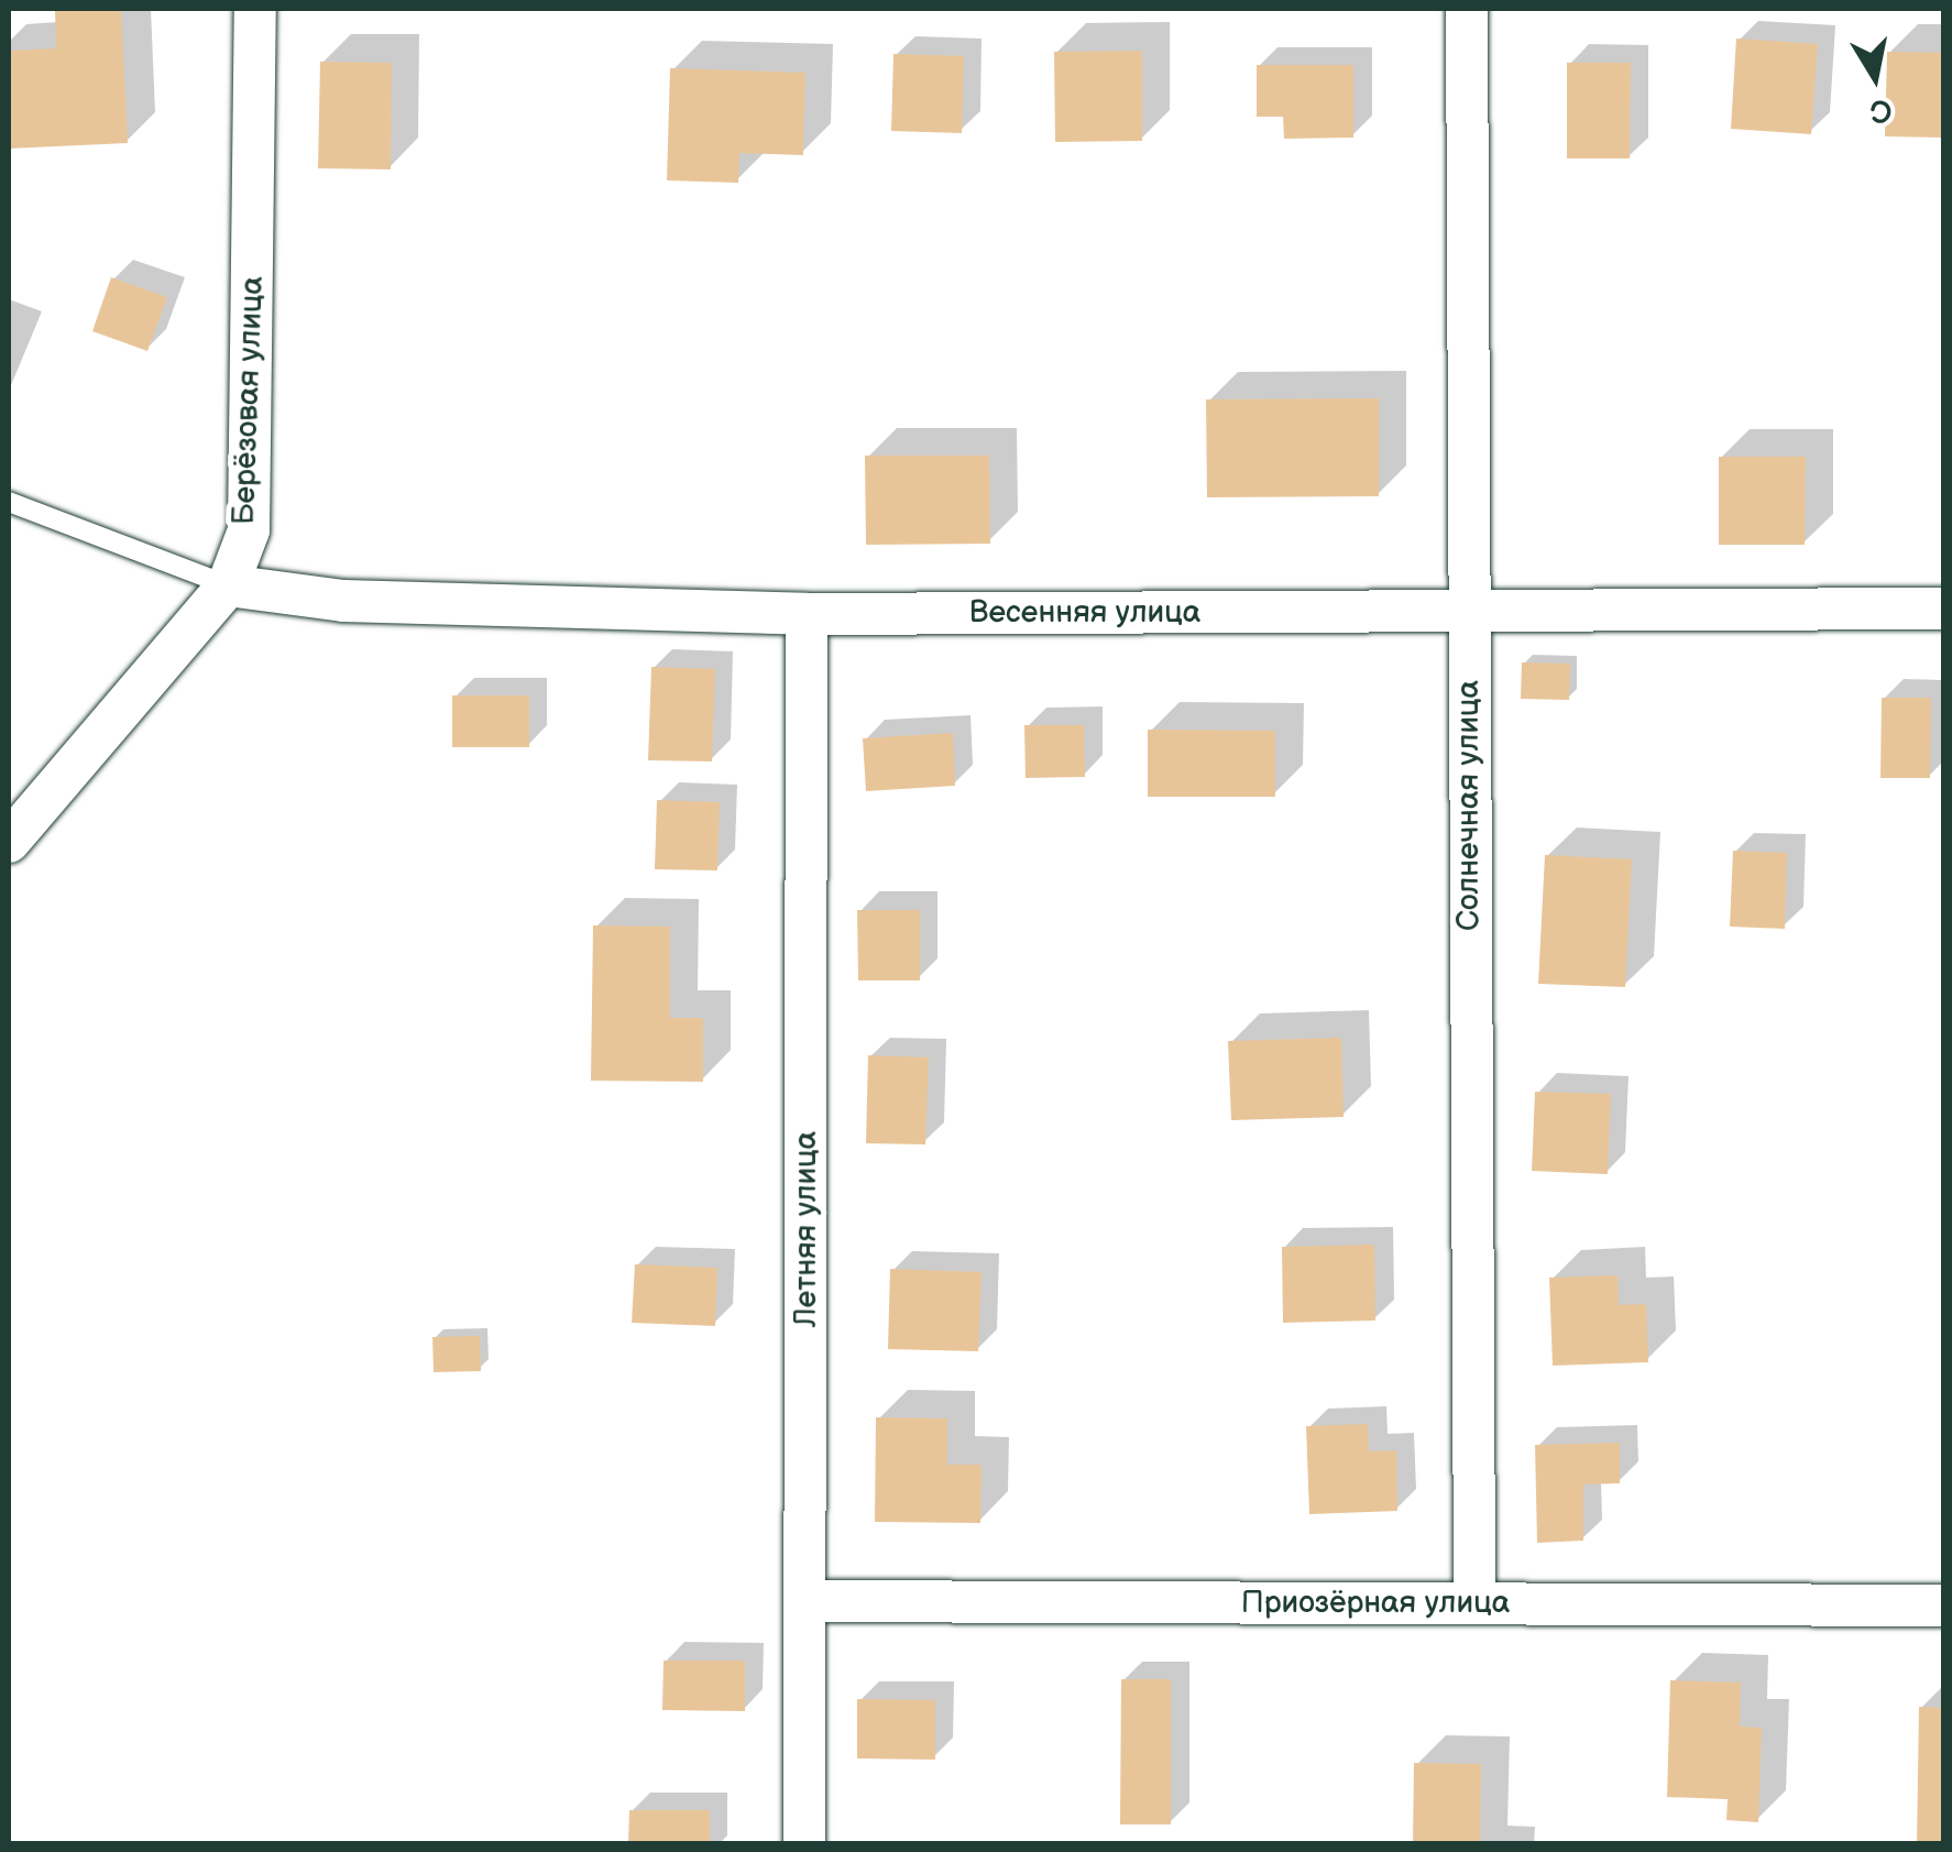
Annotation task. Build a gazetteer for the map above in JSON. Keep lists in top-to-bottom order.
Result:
{
  "streets": {
    "street": [
      "Берёзовая улица",
      "Весенняя улица",
      "Солнечная улица",
      "Летняя улица",
      "Приозёрная улица"
    ]
  },
  "crossings": [
    ["Берёзовая улица", "Весенняя улица"],
    ["Весенняя улица", "Солнечная улица"],
    ["Весенняя улица", "Летняя улица"],
    ["Солнечная улица", "Приозёрная улица"],
    ["Летняя улица", "Приозёрная улица"]
  ],
  "north": "bottom"
}
